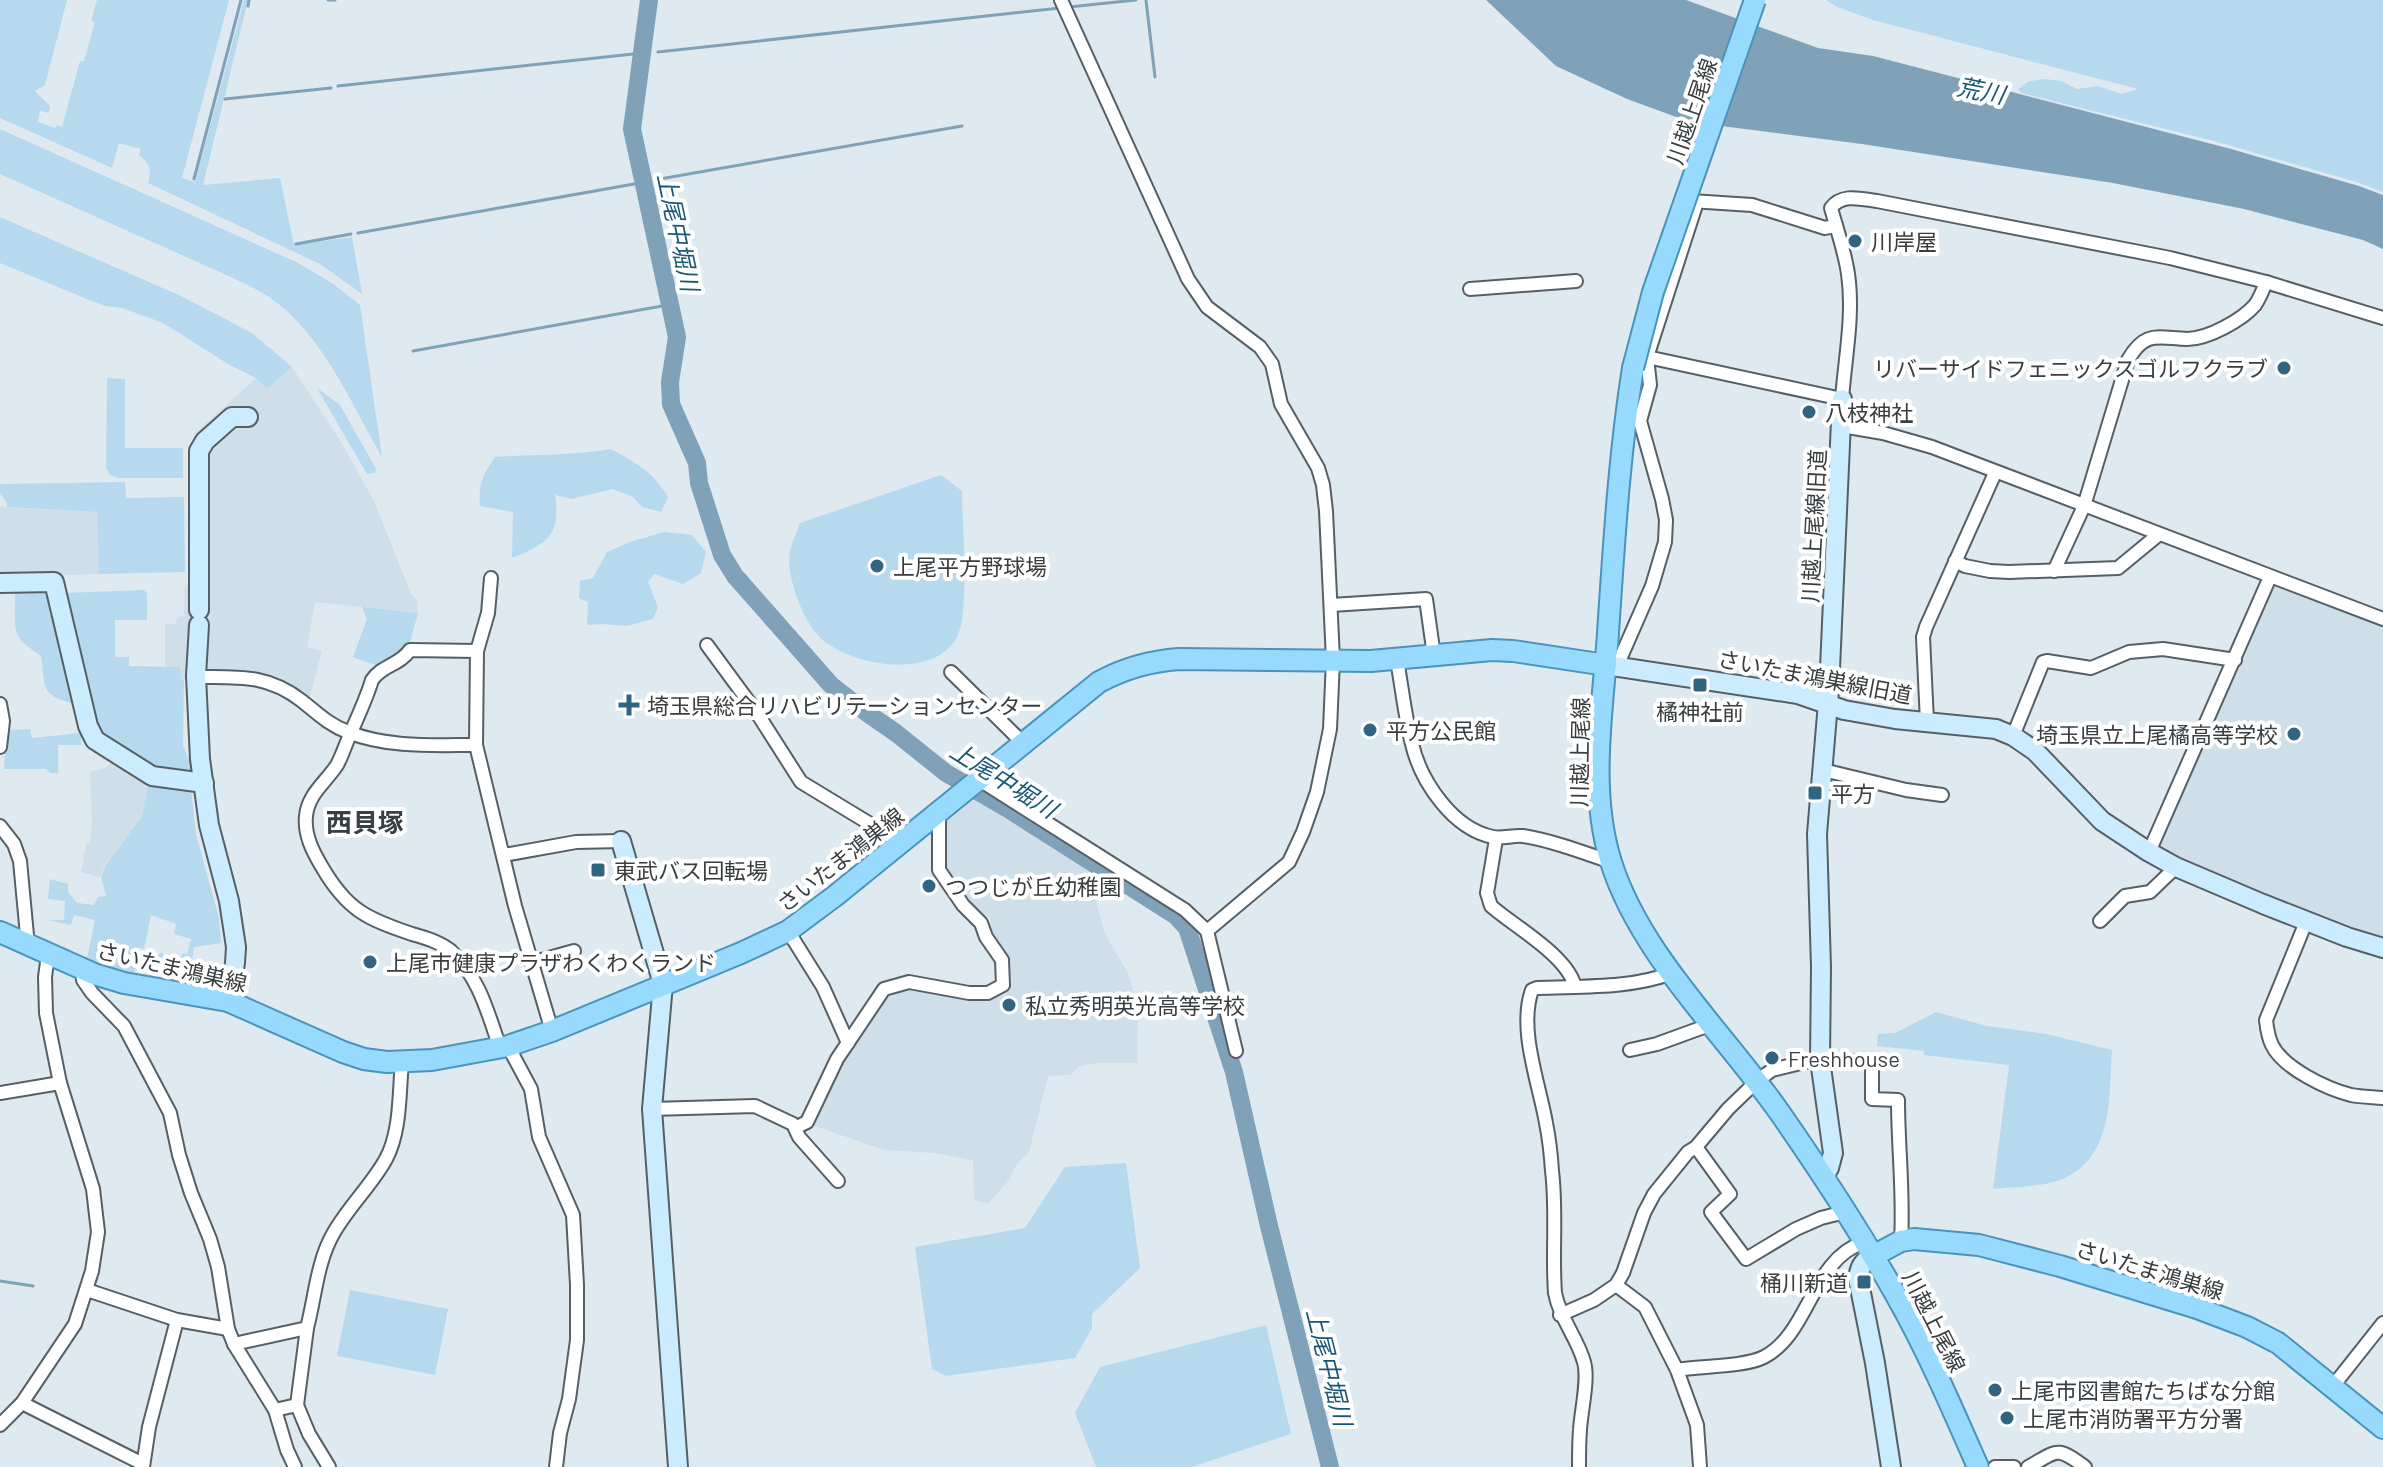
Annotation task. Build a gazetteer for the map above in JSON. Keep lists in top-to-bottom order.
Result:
{
  "streets": {
    "main road": ["川越上尾線", "さいたま鴻巣線"],
    "street": ["川越上尾線旧道", "さいたま鴻巣線旧道"]
  },
  "crossings": [
    ["川越上尾線", "さいたま鴻巣線旧道"],
    ["川越上尾線", "さいたま鴻巣線"],
    ["川越上尾線旧道", "さいたま鴻巣線旧道"],
    ["さいたま鴻巣線旧道", "さいたま鴻巣線"]
  ],
  "districts": ["西貝塚"],
  "water": ["荒川", "上尾中堀川"],
  "places": {
    "other": [
      "川岸屋",
      "リバーサイドフェニックスゴルフクラブ",
      "八枝神社",
      "上尾平方野球場",
      "平方公民館",
      "埼玉県立上尾橘高等学校",
      "つつじが丘幼稚園",
      "上尾市健康プラザわくわくランド",
      "私立秀明英光高等学校",
      "Freshhouse",
      "上尾市図書館たちばな分館",
      "上尾市消防署平方分署"
    ],
    "transit": [
      "橘神社前",
      "平方",
      "東武バス回転場",
      "桶川新道"
    ],
    "health": ["埼玉県総合リハビリテーションセンター"]
  }
}
